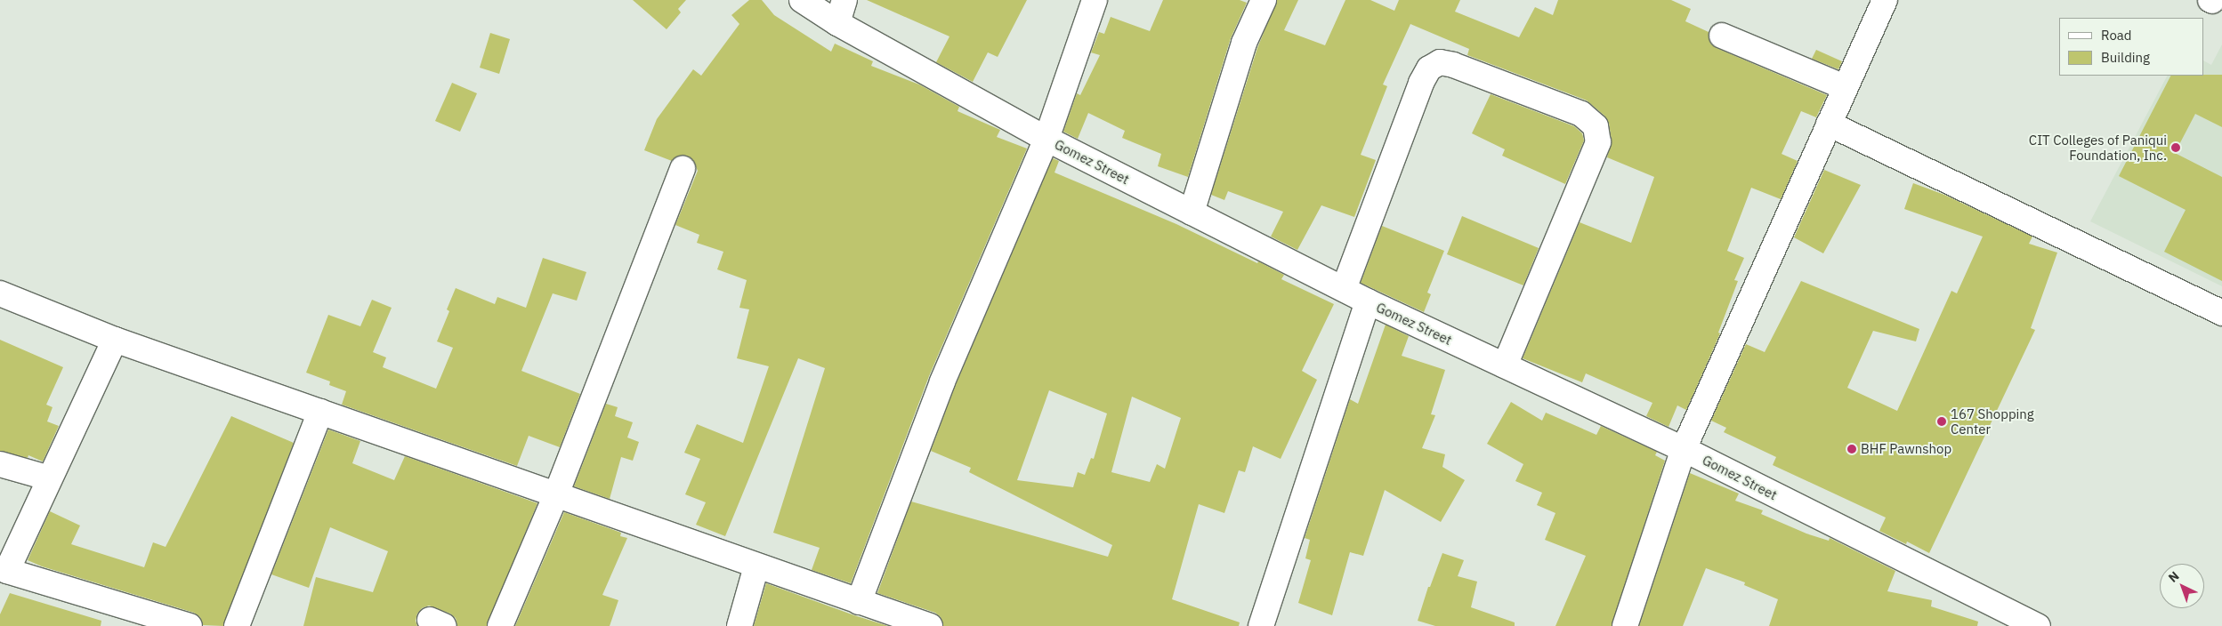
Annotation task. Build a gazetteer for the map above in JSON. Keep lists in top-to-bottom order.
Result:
{
  "streets": {
    "street": ["Gomez Street"]
  },
  "places": ["CIT Colleges of Paniqui Foundation, Inc.", "167 Shopping Center", "BHF Pawnshop"],
  "legend": ["Road", "Building"],
  "north": "top left"
}
